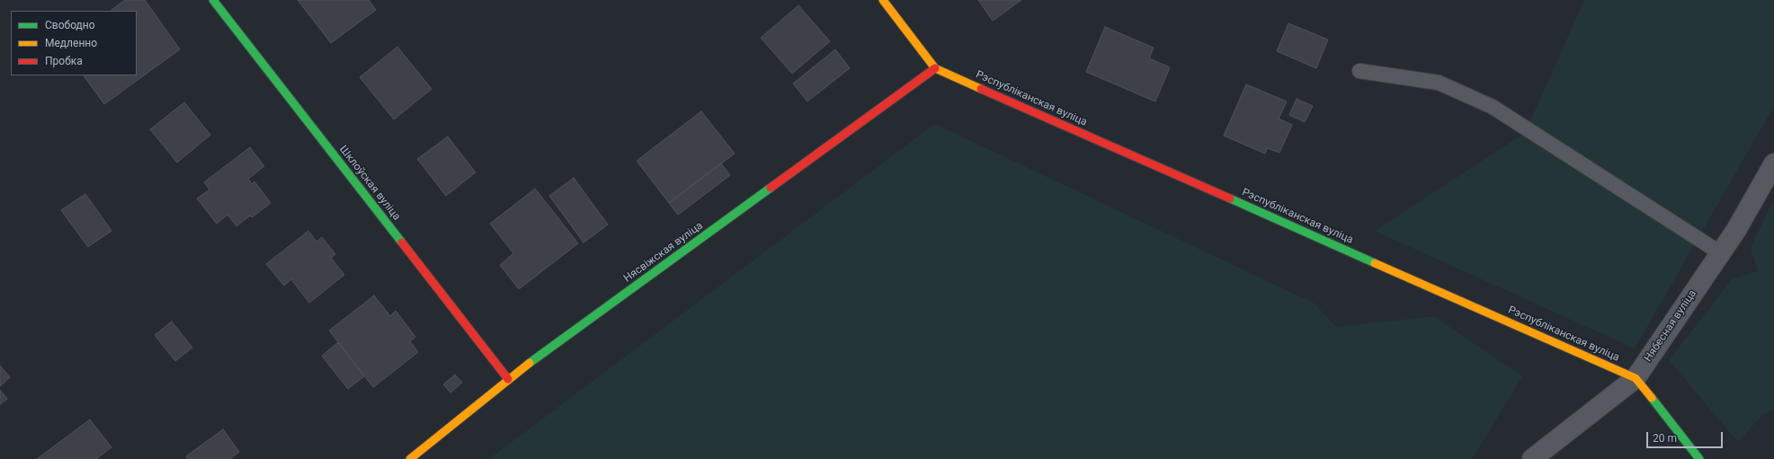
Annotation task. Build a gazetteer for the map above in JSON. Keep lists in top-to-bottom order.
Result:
{
  "streets": {
    "street": [
      "Рэспубліканская вуліца",
      "Шклоўская вуліца",
      "Нясвіжская вуліца",
      "Нябесная вуліца"
    ]
  },
  "crossings": [
    ["Рэспубліканская вуліца", "Нясвіжская вуліца"],
    ["Рэспубліканская вуліца", "Нябесная вуліца"],
    ["Шклоўская вуліца", "Нясвіжская вуліца"]
  ],
  "legend": ["Свободно", "Медленно", "Пробка"],
  "scale_bar": "20 m"
}
